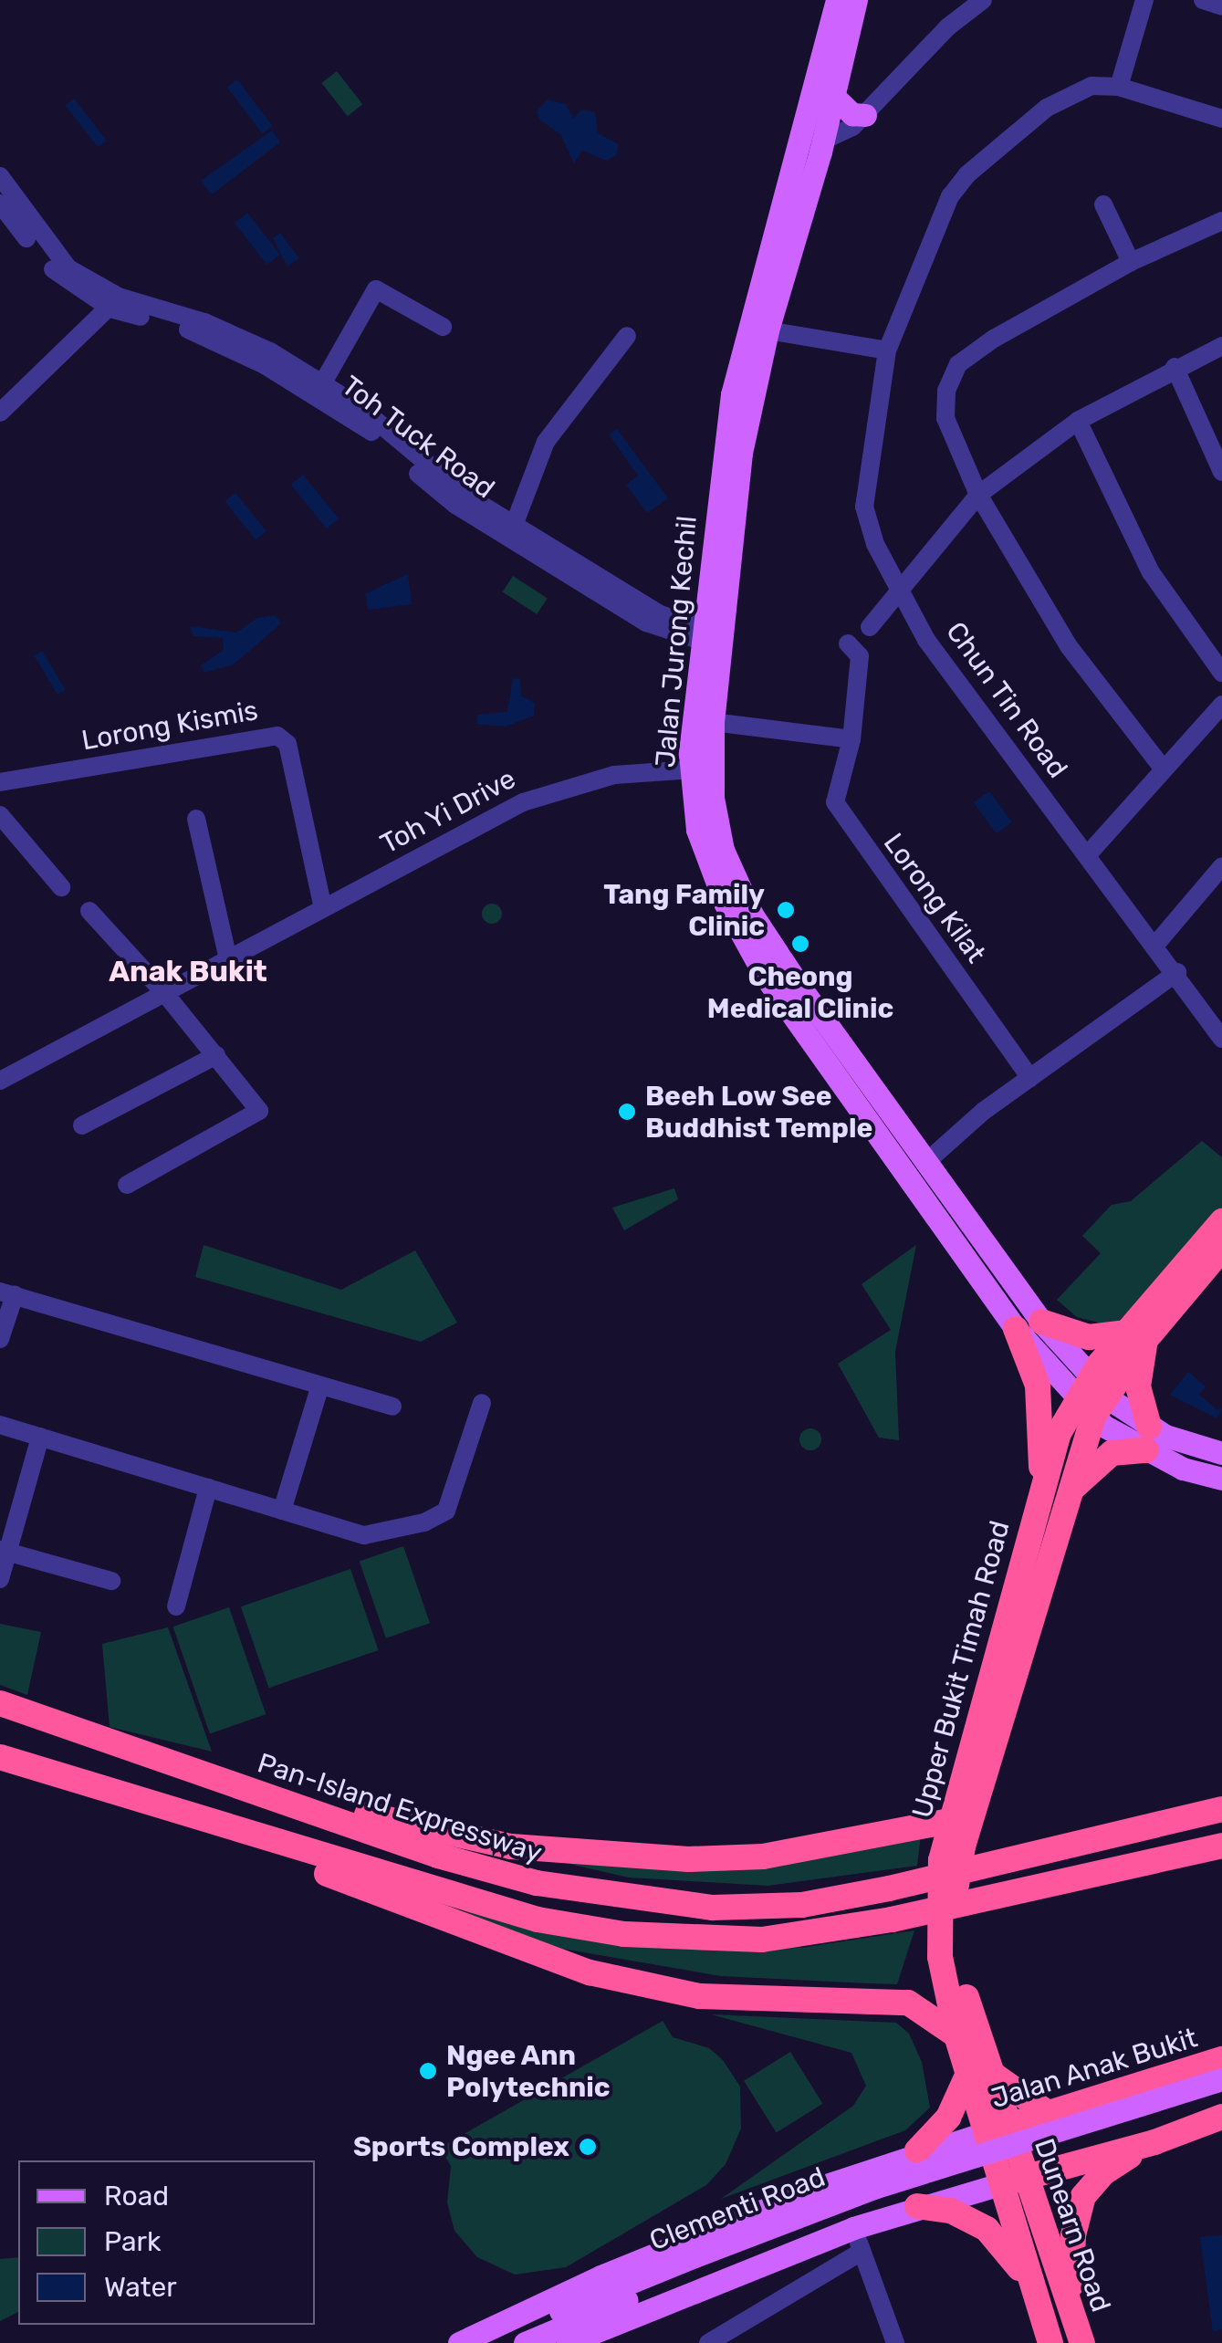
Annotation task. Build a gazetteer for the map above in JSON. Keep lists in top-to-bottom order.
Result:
{
  "streets": {
    "highway": [
      "Upper Bukit Timah Road",
      "Pan-Island Expressway",
      "Jalan Anak Bukit",
      "Dunearn Road"
    ],
    "main road": ["Jalan Jurong Kechil", "Clementi Road"],
    "street": [
      "Toh Tuck Road",
      "Chun Tin Road",
      "Lorong Kismis",
      "Toh Yi Drive",
      "Lorong Kilat"
    ]
  },
  "crossings": [
    ["Toh Tuck Road", "Jalan Jurong Kechil"],
    ["Jalan Jurong Kechil", "Toh Yi Drive"],
    ["Jalan Jurong Kechil", "Upper Bukit Timah Road"],
    ["Lorong Kismis", "Toh Yi Drive"],
    ["Upper Bukit Timah Road", "Jalan Anak Bukit"],
    ["Upper Bukit Timah Road", "Clementi Road"],
    ["Upper Bukit Timah Road", "Dunearn Road"],
    ["Jalan Anak Bukit", "Clementi Road"],
    ["Jalan Anak Bukit", "Dunearn Road"],
    ["Clementi Road", "Dunearn Road"]
  ],
  "districts": ["Anak Bukit"],
  "places": [
    "Tang Family Clinic",
    "Cheong Medical Clinic",
    "Beeh Low See Buddhist Temple",
    "Ngee Ann Polytechnic",
    "Sports Complex"
  ],
  "legend": ["Road", "Park", "Water"]
}
